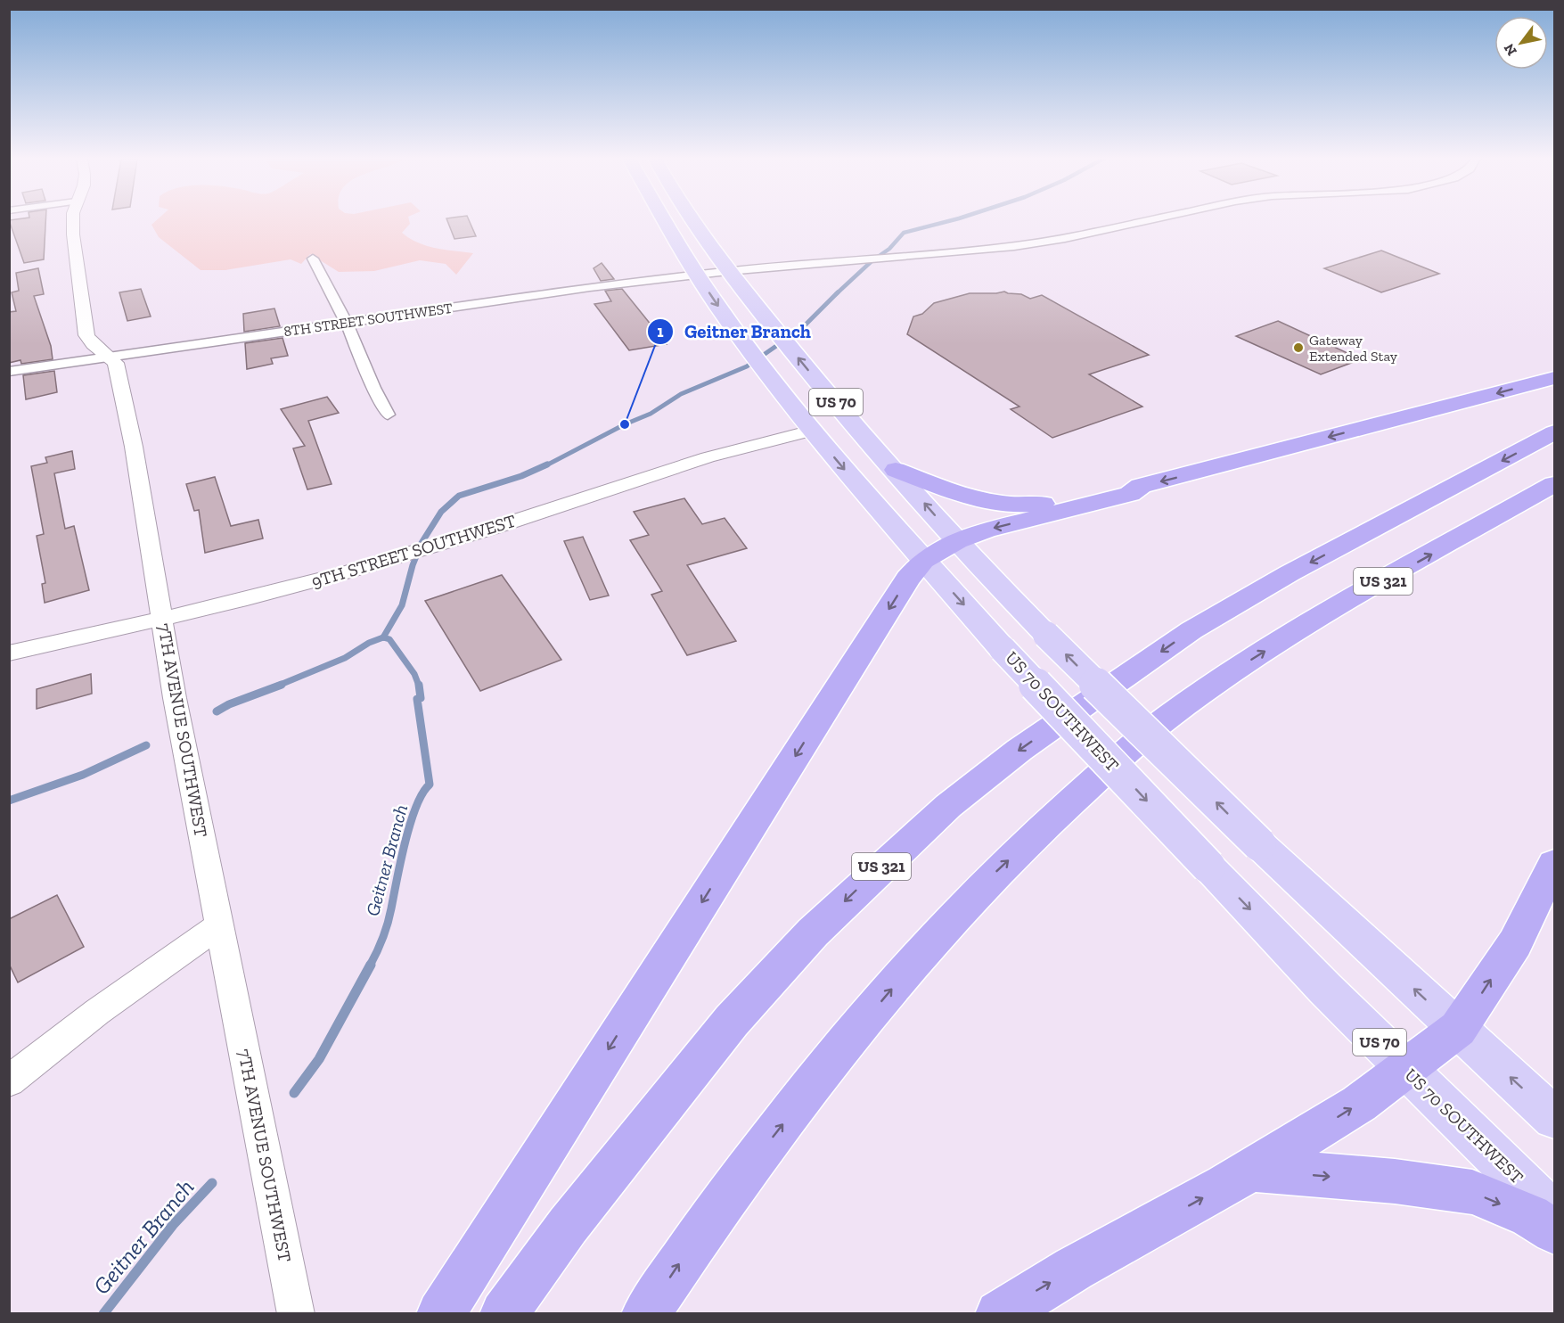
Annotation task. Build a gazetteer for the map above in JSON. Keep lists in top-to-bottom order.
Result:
{
  "streets": {
    "highway": ["US 321"],
    "main road": ["US 70", "US 70 SOUTHWEST"],
    "street": ["8TH STREET SOUTHWEST", "9TH STREET SOUTHWEST", "7TH AVENUE SOUTHWEST"]
  },
  "crossings": [
    ["8TH STREET SOUTHWEST", "US 70"],
    ["8TH STREET SOUTHWEST", "US 70 SOUTHWEST"],
    ["8TH STREET SOUTHWEST", "7TH AVENUE SOUTHWEST"],
    ["9TH STREET SOUTHWEST", "US 70 SOUTHWEST"],
    ["9TH STREET SOUTHWEST", "7TH AVENUE SOUTHWEST"]
  ],
  "water": ["Geitner Branch"],
  "places": ["Gateway Extended Stay", "Geitner Branch"],
  "north": "bottom left"
}
